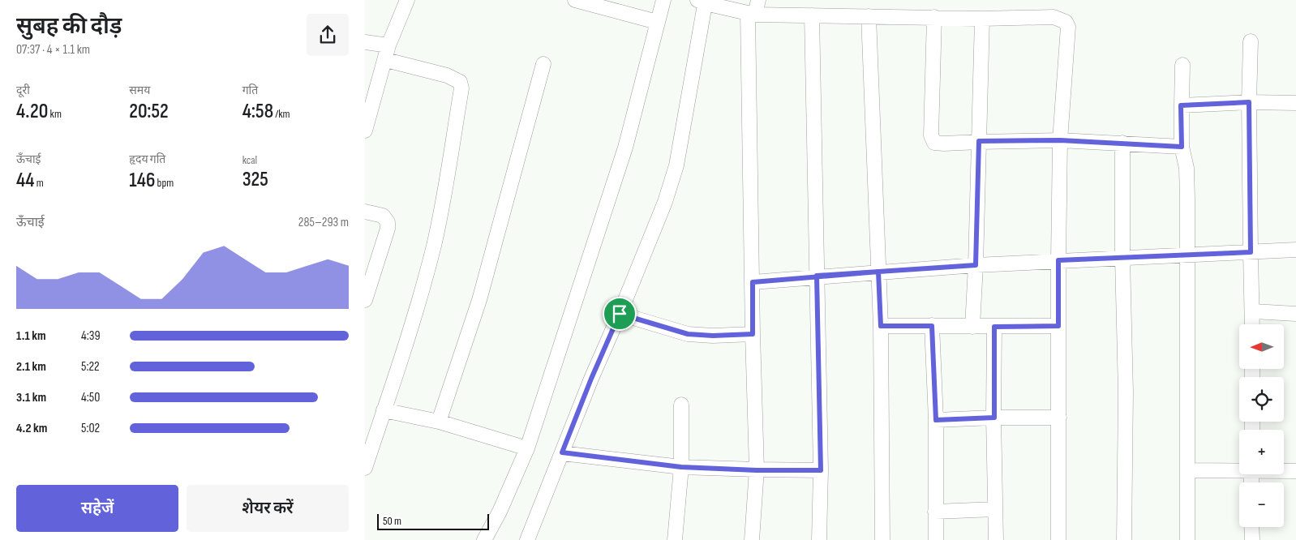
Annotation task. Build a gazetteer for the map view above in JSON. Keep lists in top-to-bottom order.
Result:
{
  "scale_bar": "50 m",
  "north": "left",
  "page": {
    "heading": ["सुबह की दौड़", "07:37 · 4 × 1.1 km"],
    "stats": [
      ["दूरी", "4.20 km"],
      ["समय", "20:52"],
      ["गति", "4:58 /km"],
      ["ऊँचाई", "44 m"],
      ["हृदय गति", "146 bpm"],
      ["kcal", "325"]
    ],
    "chart": ["ऊँचाई", "285–293 m"],
    "list": [
      {
        "name": "1.1 km",
        "note": "4:39"
      },
      {
        "name": "2.1 km",
        "note": "5:22"
      },
      {
        "name": "3.1 km",
        "note": "4:50"
      },
      {
        "name": "4.2 km",
        "note": "5:02"
      }
    ],
    "map_buttons": ["+", "−"],
    "buttons": ["सहेजें", "शेयर करें"],
    "scale": "50 m"
  }
}
